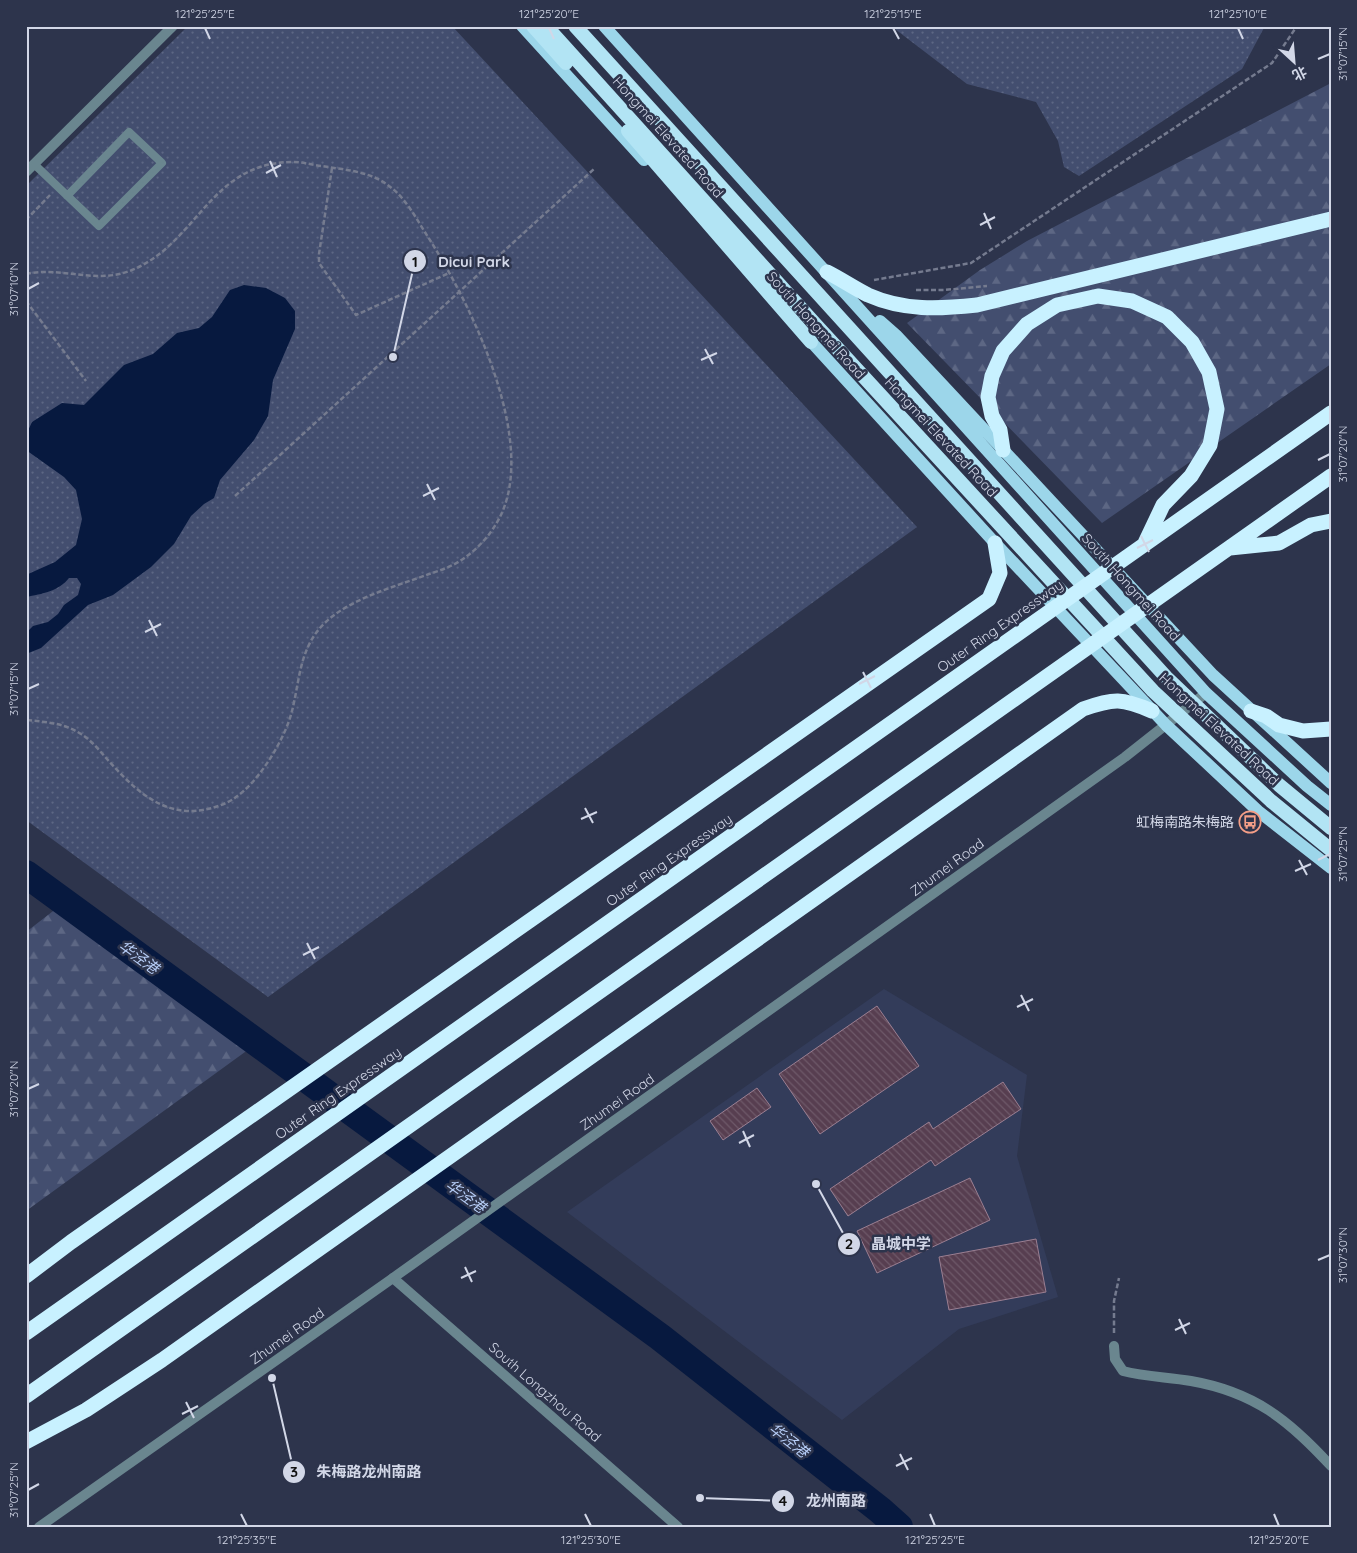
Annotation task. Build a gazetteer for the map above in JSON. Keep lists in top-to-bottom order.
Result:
{
  "streets": {
    "highway": ["Hongmei Elevated Road", "Outer Ring Expressway"],
    "main road": ["South Hongmei Road"],
    "street": ["Zhumei Road", "South Longzhou Road"]
  },
  "crossings": [
    ["South Hongmei Road", "Zhumei Road"],
    ["Zhumei Road", "South Longzhou Road"]
  ],
  "water": ["华泾港"],
  "places": {
    "other": [
      "Dicui Park",
      "晶城中学",
      "朱梅路龙州南路",
      "龙州南路"
    ],
    "bus stop": ["虹梅南路朱梅路"]
  },
  "north": "bottom right",
  "coordinates": [
    "121°25'25\"E",
    "121°25'20\"E",
    "121°25'15\"E",
    "121°25'10\"E",
    "31°07'15\"N",
    "31°07'10\"N",
    "31°07'20\"N",
    "31°07'25\"N",
    "31°07'30\"N",
    "121°25'35\"E",
    "121°25'30\"E"
  ]
}
